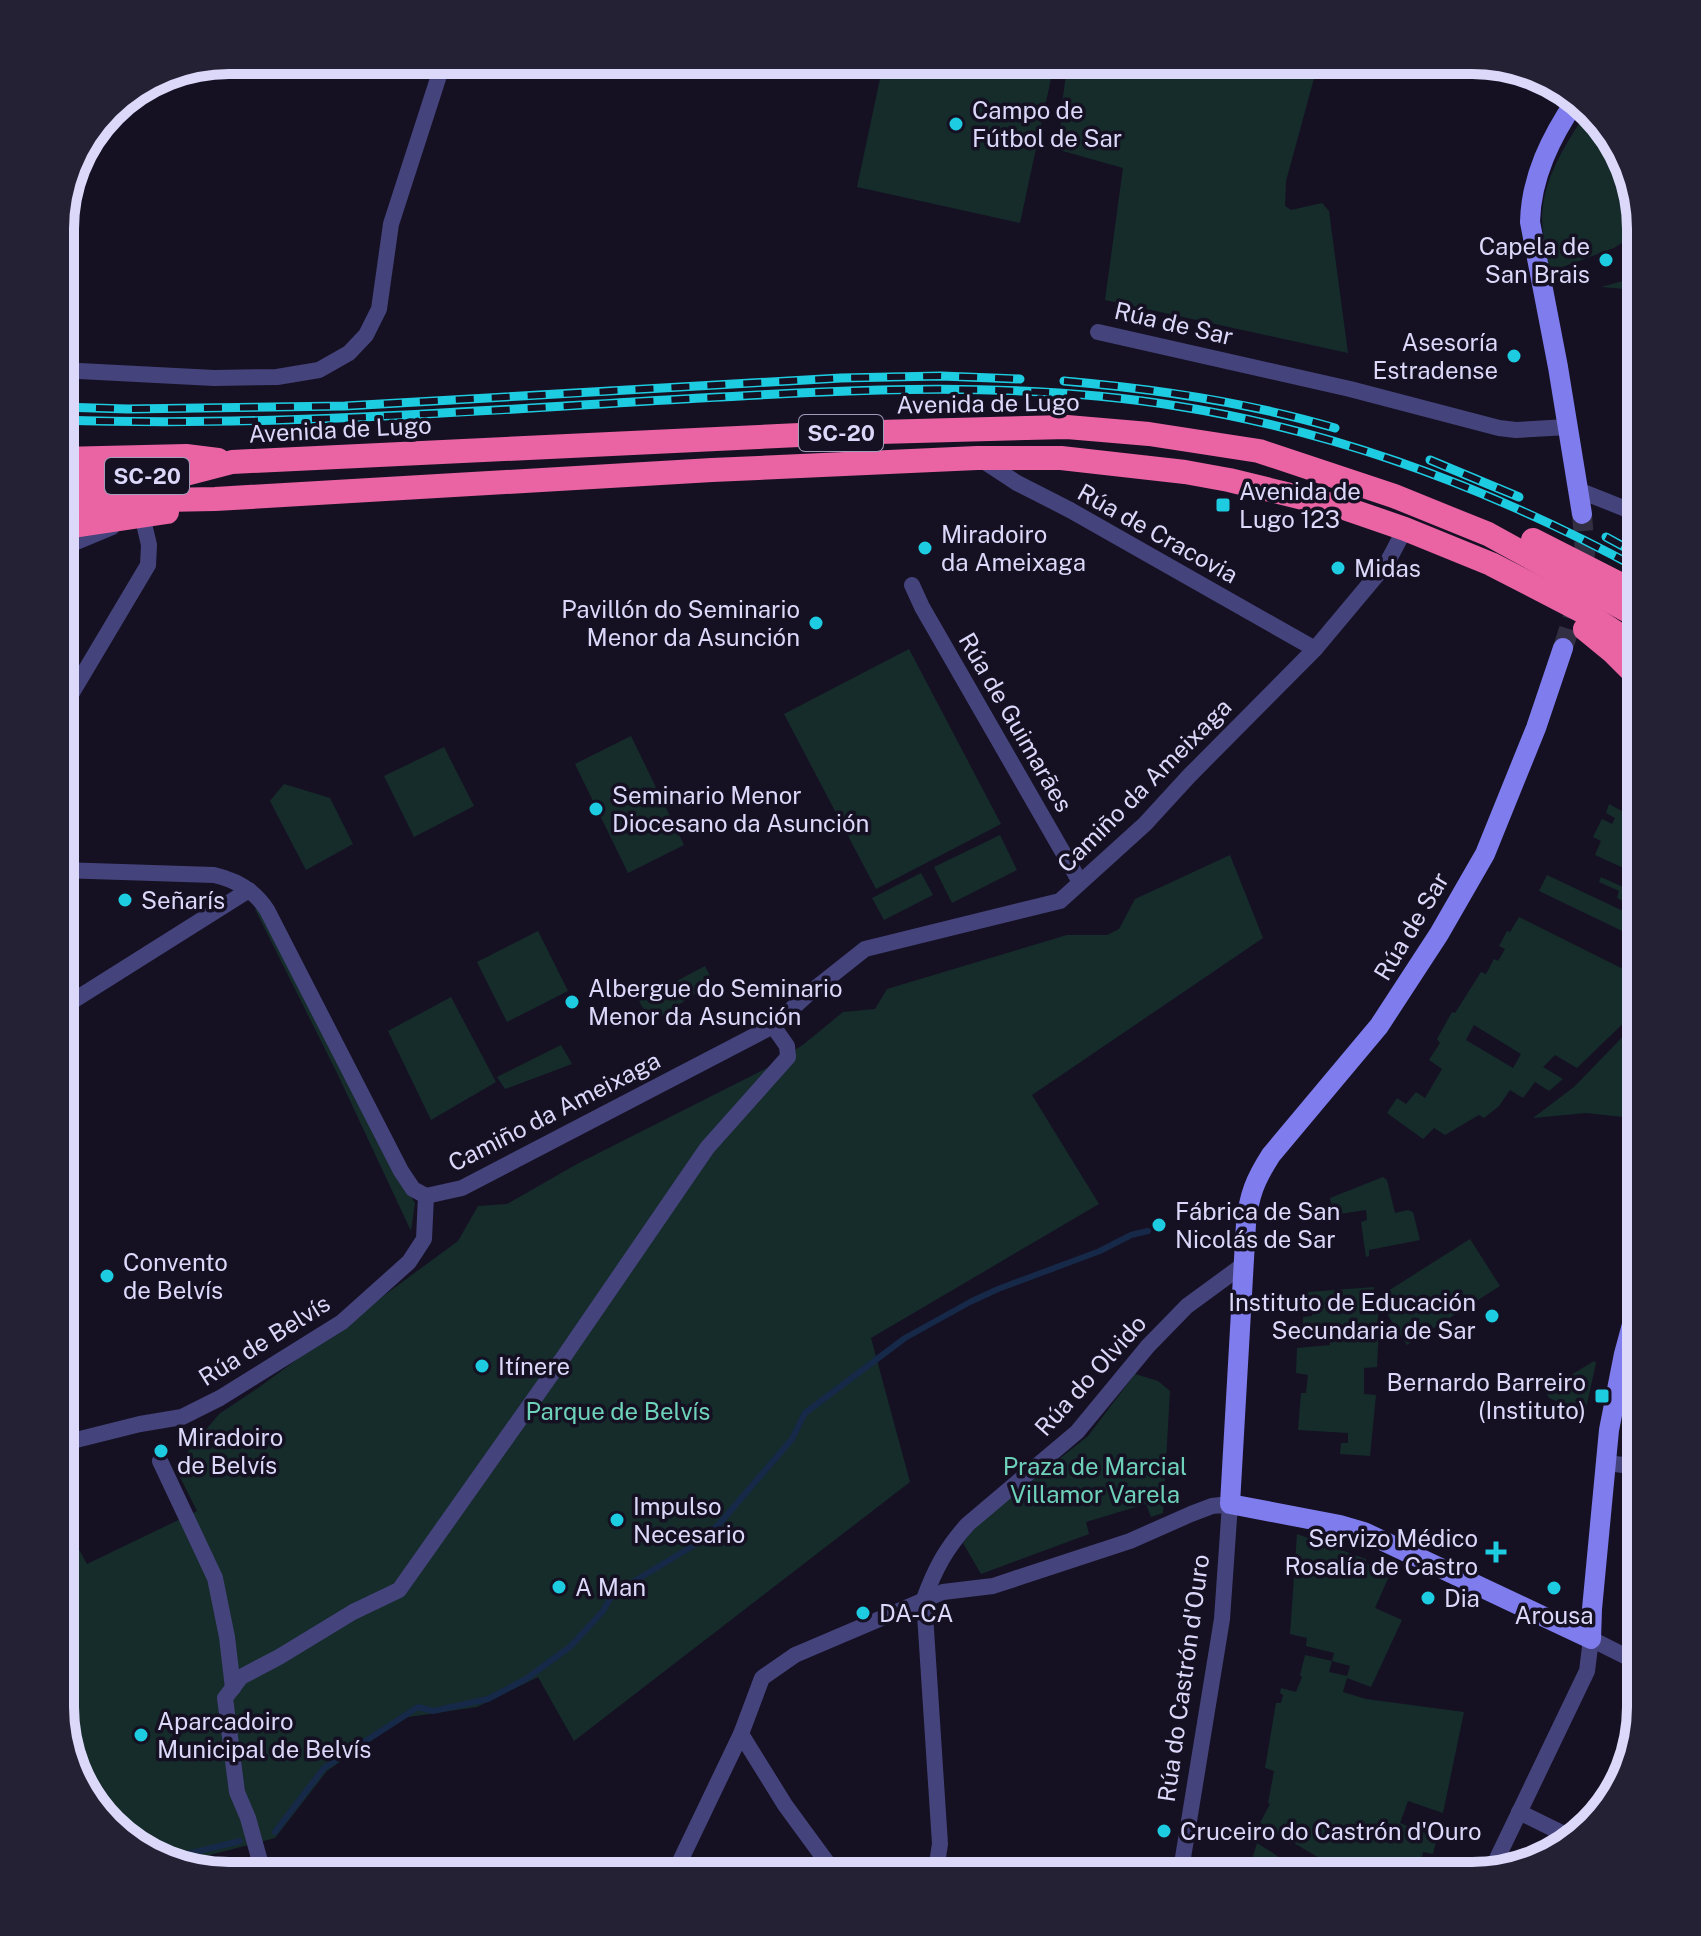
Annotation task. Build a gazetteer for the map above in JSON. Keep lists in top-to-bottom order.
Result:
{
  "streets": {
    "highway": ["Avenida de Lugo", "SC-20"],
    "street": [
      "Rúa de Sar",
      "Rúa de Cracovia",
      "Rúa de Guimarães",
      "Camiño da Ameixaga",
      "Rúa de Belvís",
      "Rúa do Olvido",
      "Rúa do Castrón d'Ouro"
    ]
  },
  "crossings": [
    ["Rúa de Sar", "Rúa do Castrón d'Ouro"],
    ["SC-20", "Rúa de Cracovia"],
    ["SC-20", "Camiño da Ameixaga"],
    ["Rúa de Cracovia", "Camiño da Ameixaga"],
    ["Rúa de Guimarães", "Camiño da Ameixaga"],
    ["Camiño da Ameixaga", "Rúa de Belvís"],
    ["Rúa do Olvido", "Rúa do Castrón d'Ouro"]
  ],
  "parks": ["Parque de Belvís", "Praza de Marcial Villamor Varela"],
  "places": {
    "other": [
      "Campo de Fútbol de Sar",
      "Capela de San Brais",
      "Asesoría Estradense",
      "Miradoiro da Ameixaga",
      "Midas",
      "Pavillón do Seminario Menor da Asunción",
      "Seminario Menor Diocesano da Asunción",
      "Señarís",
      "Albergue do Seminario Menor da Asunción",
      "Fábrica de San Nicolás de Sar",
      "Convento de Belvís",
      "Instituto de Educación Secundaria de Sar",
      "Itínere",
      "Miradoiro de Belvís",
      "Impulso Necesario",
      "A Man",
      "Arousa",
      "Dia",
      "DA-CA",
      "Aparcadoiro Municipal de Belvís",
      "Cruceiro do Castrón d'Ouro"
    ],
    "transit": ["Avenida de Lugo 123", "Bernardo Barreiro (Instituto)"],
    "health": ["Servizo Médico Rosalía de Castro"]
  }
}
